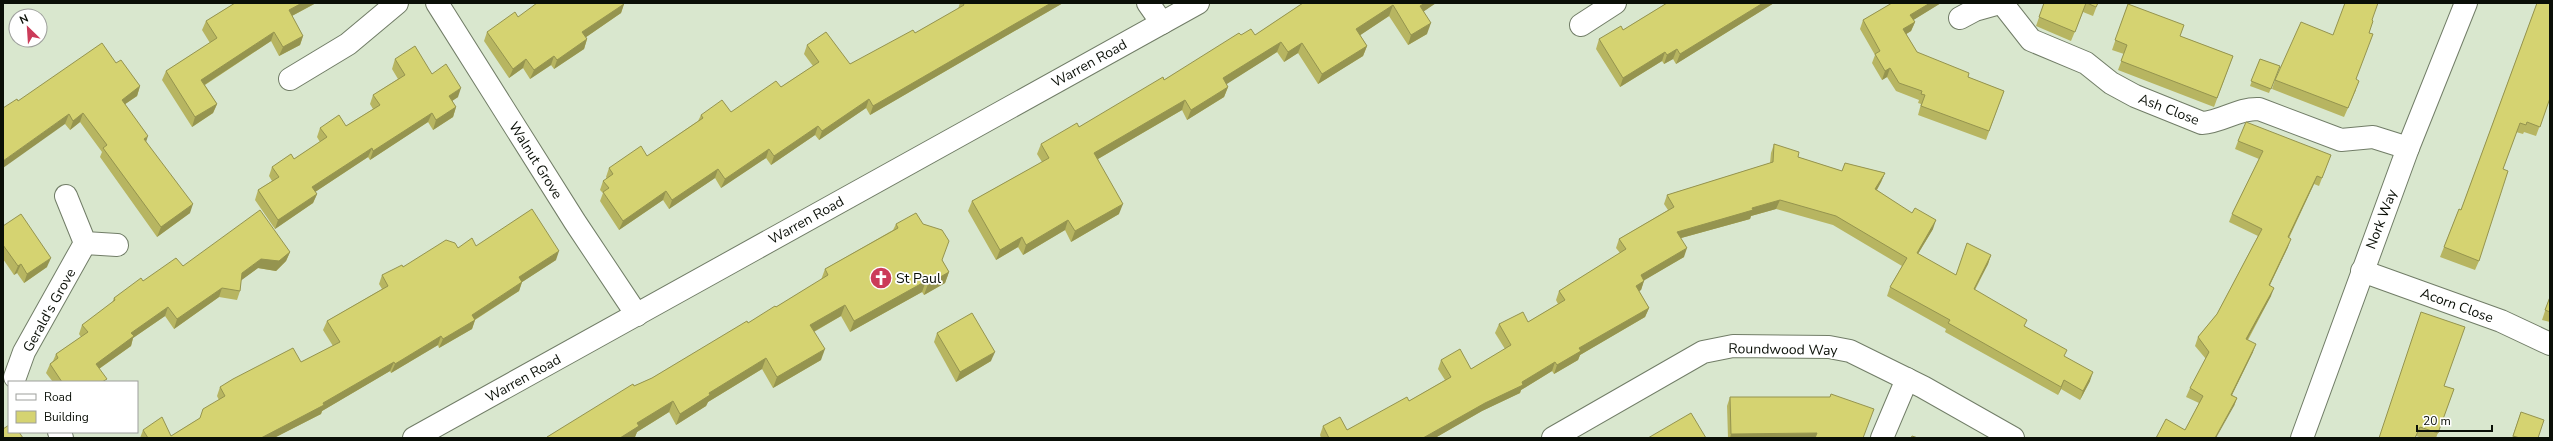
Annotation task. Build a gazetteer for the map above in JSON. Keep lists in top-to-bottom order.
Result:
{
  "streets": {
    "street": [
      "Warren Road",
      "Ash Close",
      "Walnut Grove",
      "Nork Way",
      "Acorn Close",
      "Gerald's Grove",
      "Roundwood Way"
    ]
  },
  "crossings": [
    ["Warren Road", "Walnut Grove"],
    ["Ash Close", "Nork Way"],
    ["Nork Way", "Acorn Close"]
  ],
  "places": {
    "church": ["St Paul"]
  },
  "legend": ["Road", "Building"],
  "scale_bar": "20 m",
  "north": "top left"
}
